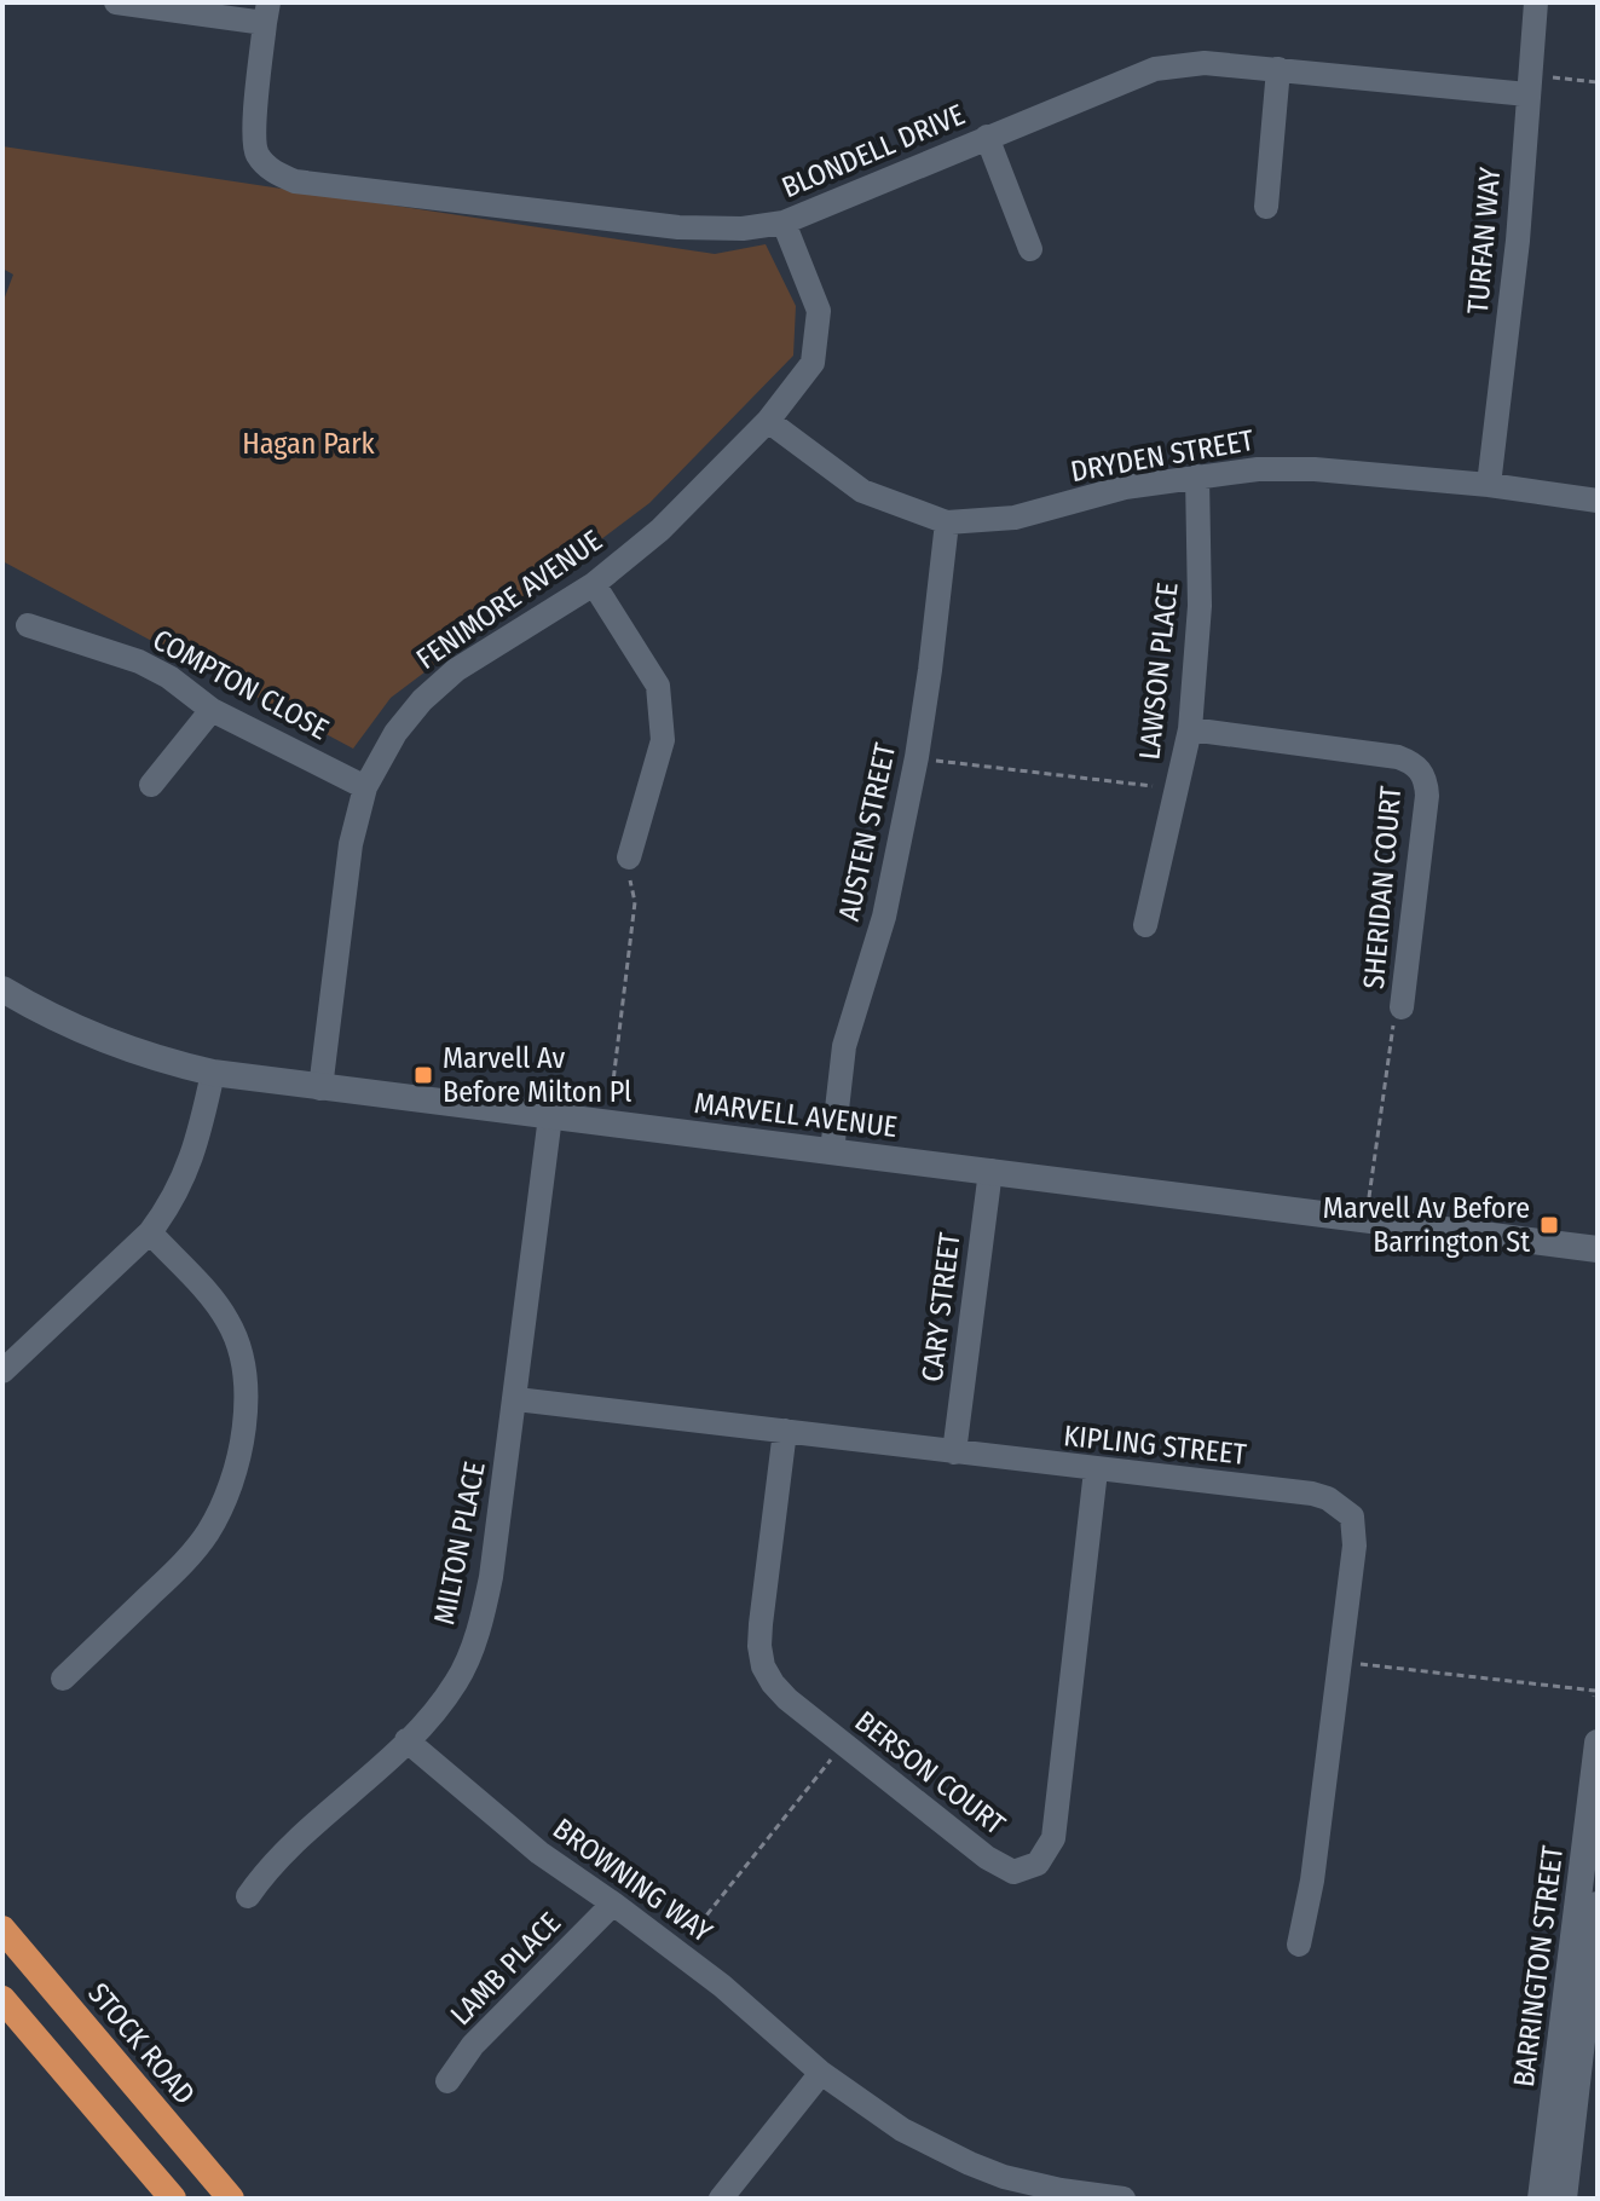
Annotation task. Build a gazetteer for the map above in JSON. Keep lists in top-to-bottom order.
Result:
{
  "streets": {
    "highway": ["STOCK ROAD"],
    "street": [
      "BLONDELL DRIVE",
      "TURFAN WAY",
      "DRYDEN STREET",
      "FENIMORE AVENUE",
      "LAWSON PLACE",
      "COMPTON CLOSE",
      "AUSTEN STREET",
      "SHERIDAN COURT",
      "MARVELL AVENUE",
      "CARY STREET",
      "KIPLING STREET",
      "MILTON PLACE",
      "BERSON COURT",
      "BROWNING WAY",
      "BARRINGTON STREET",
      "LAMB PLACE"
    ]
  },
  "crossings": [
    ["BLONDELL DRIVE", "TURFAN WAY"],
    ["BLONDELL DRIVE", "FENIMORE AVENUE"],
    ["TURFAN WAY", "DRYDEN STREET"],
    ["DRYDEN STREET", "FENIMORE AVENUE"],
    ["DRYDEN STREET", "LAWSON PLACE"],
    ["DRYDEN STREET", "AUSTEN STREET"],
    ["FENIMORE AVENUE", "COMPTON CLOSE"],
    ["FENIMORE AVENUE", "MARVELL AVENUE"],
    ["LAWSON PLACE", "SHERIDAN COURT"],
    ["AUSTEN STREET", "MARVELL AVENUE"],
    ["MARVELL AVENUE", "CARY STREET"],
    ["MARVELL AVENUE", "MILTON PLACE"],
    ["CARY STREET", "KIPLING STREET"],
    ["KIPLING STREET", "MILTON PLACE"],
    ["KIPLING STREET", "BERSON COURT"],
    ["MILTON PLACE", "BROWNING WAY"],
    ["BROWNING WAY", "LAMB PLACE"]
  ],
  "parks": ["Hagan Park"],
  "places": {
    "transit": ["Marvell Av Before Milton Pl", "Marvell Av Before Barrington St"]
  }
}
